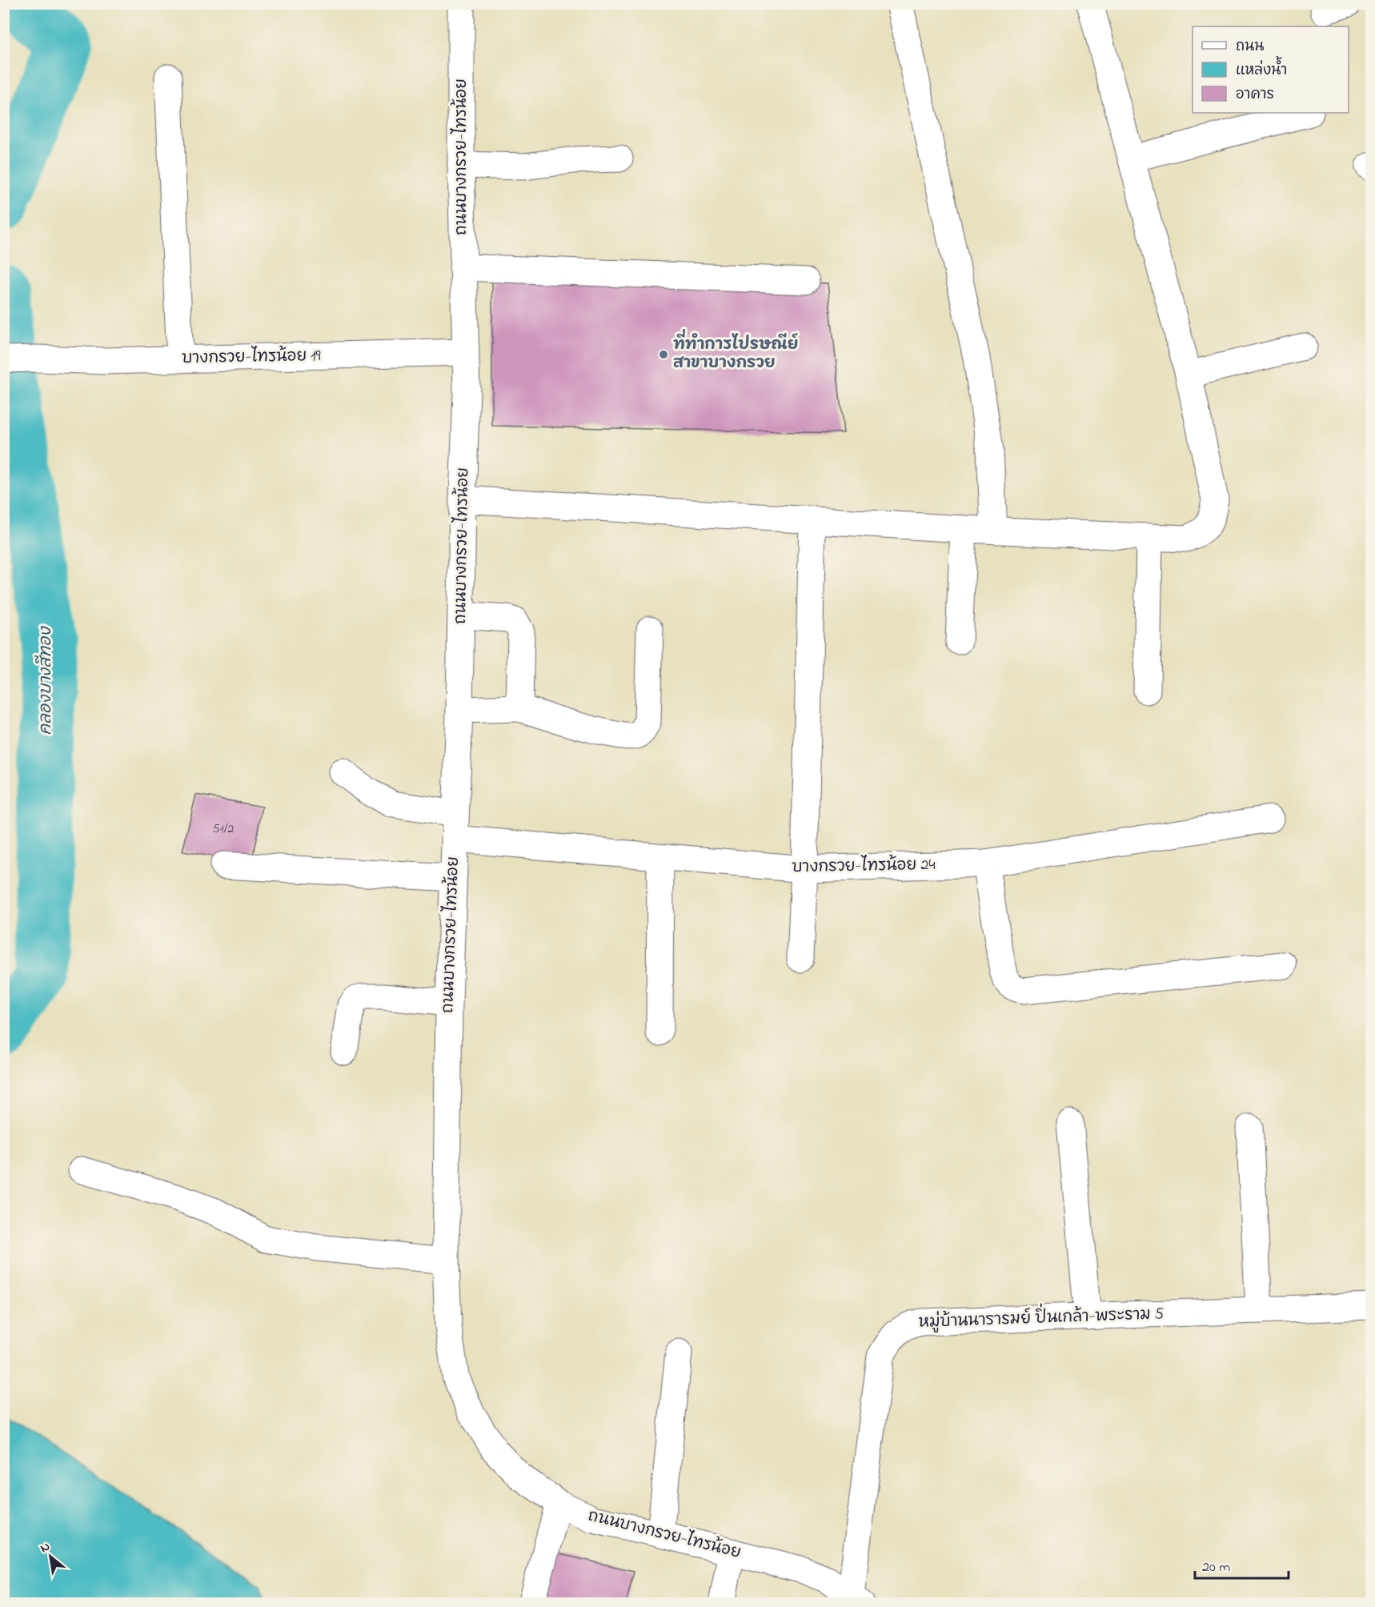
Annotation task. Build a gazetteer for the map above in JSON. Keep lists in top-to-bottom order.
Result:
{
  "streets": {
    "street": [
      "ถนนบางกรวย-ไทรน้อย",
      "บางกรวย-ไทรน้อย 19",
      "บางกรวย-ไทรน้อย 24",
      "หมู่บ้านนารารมย์ ปิ่นเกล้า-พระราม 5"
    ]
  },
  "crossings": [
    ["ถนนบางกรวย-ไทรน้อย", "บางกรวย-ไทรน้อย 19"],
    ["ถนนบางกรวย-ไทรน้อย", "บางกรวย-ไทรน้อย 24"],
    ["ถนนบางกรวย-ไทรน้อย", "หมู่บ้านนารารมย์ ปิ่นเกล้า-พระราม 5"]
  ],
  "water": ["คลองบางสีทอง"],
  "places": ["ที่ทำการไปรษณีย์ สาขาบางกรวย"],
  "house_numbers": ["51/2"],
  "legend": ["ถนน", "แหล่งน้ำ", "อาคาร"],
  "scale_bar": "20 m",
  "north": "top left"
}
